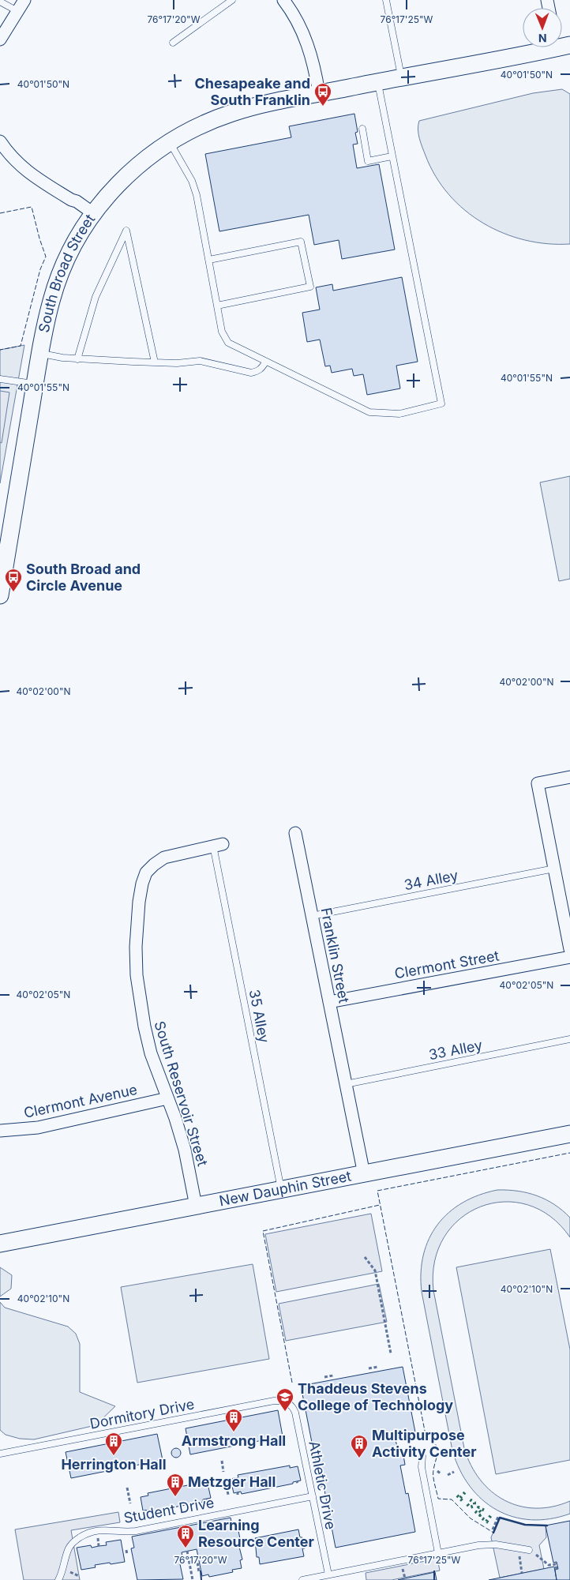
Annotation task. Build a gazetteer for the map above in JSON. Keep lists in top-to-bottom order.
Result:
{
  "streets": {
    "main road": ["South Broad Street", "New Dauphin Street"],
    "street": [
      "Franklin Street",
      "Clermont Street",
      "South Reservoir Street",
      "Clermont Avenue"
    ],
    "lane": [
      "34 Alley",
      "35 Alley",
      "33 Alley",
      "Dormitory Drive",
      "Athletic Drive",
      "Student Drive"
    ]
  },
  "crossings": [
    ["34 Alley", "Franklin Street"],
    ["Franklin Street", "Clermont Street"],
    ["Franklin Street", "33 Alley"],
    ["Franklin Street", "New Dauphin Street"],
    ["35 Alley", "South Reservoir Street"],
    ["35 Alley", "New Dauphin Street"],
    ["South Reservoir Street", "Clermont Avenue"],
    ["South Reservoir Street", "New Dauphin Street"],
    ["Dormitory Drive", "Athletic Drive"],
    ["Athletic Drive", "Student Drive"]
  ],
  "places": {
    "bus stop": ["Chesapeake and South Franklin", "South Broad and Circle Avenue"],
    "school or university": ["Thaddeus Stevens College of Technology"],
    "building": [
      "Armstrong Hall",
      "Herrington Hall",
      "Multipurpose Activity Center",
      "Metzger Hall",
      "Learning Resource Center"
    ]
  },
  "north": "bottom",
  "coordinates": [
    "76°17'20\"W",
    "76°17'25\"W",
    "40°01'50\"N",
    "40°01'55\"N",
    "40°02'00\"N",
    "40°02'05\"N",
    "40°02'10\"N"
  ]
}
